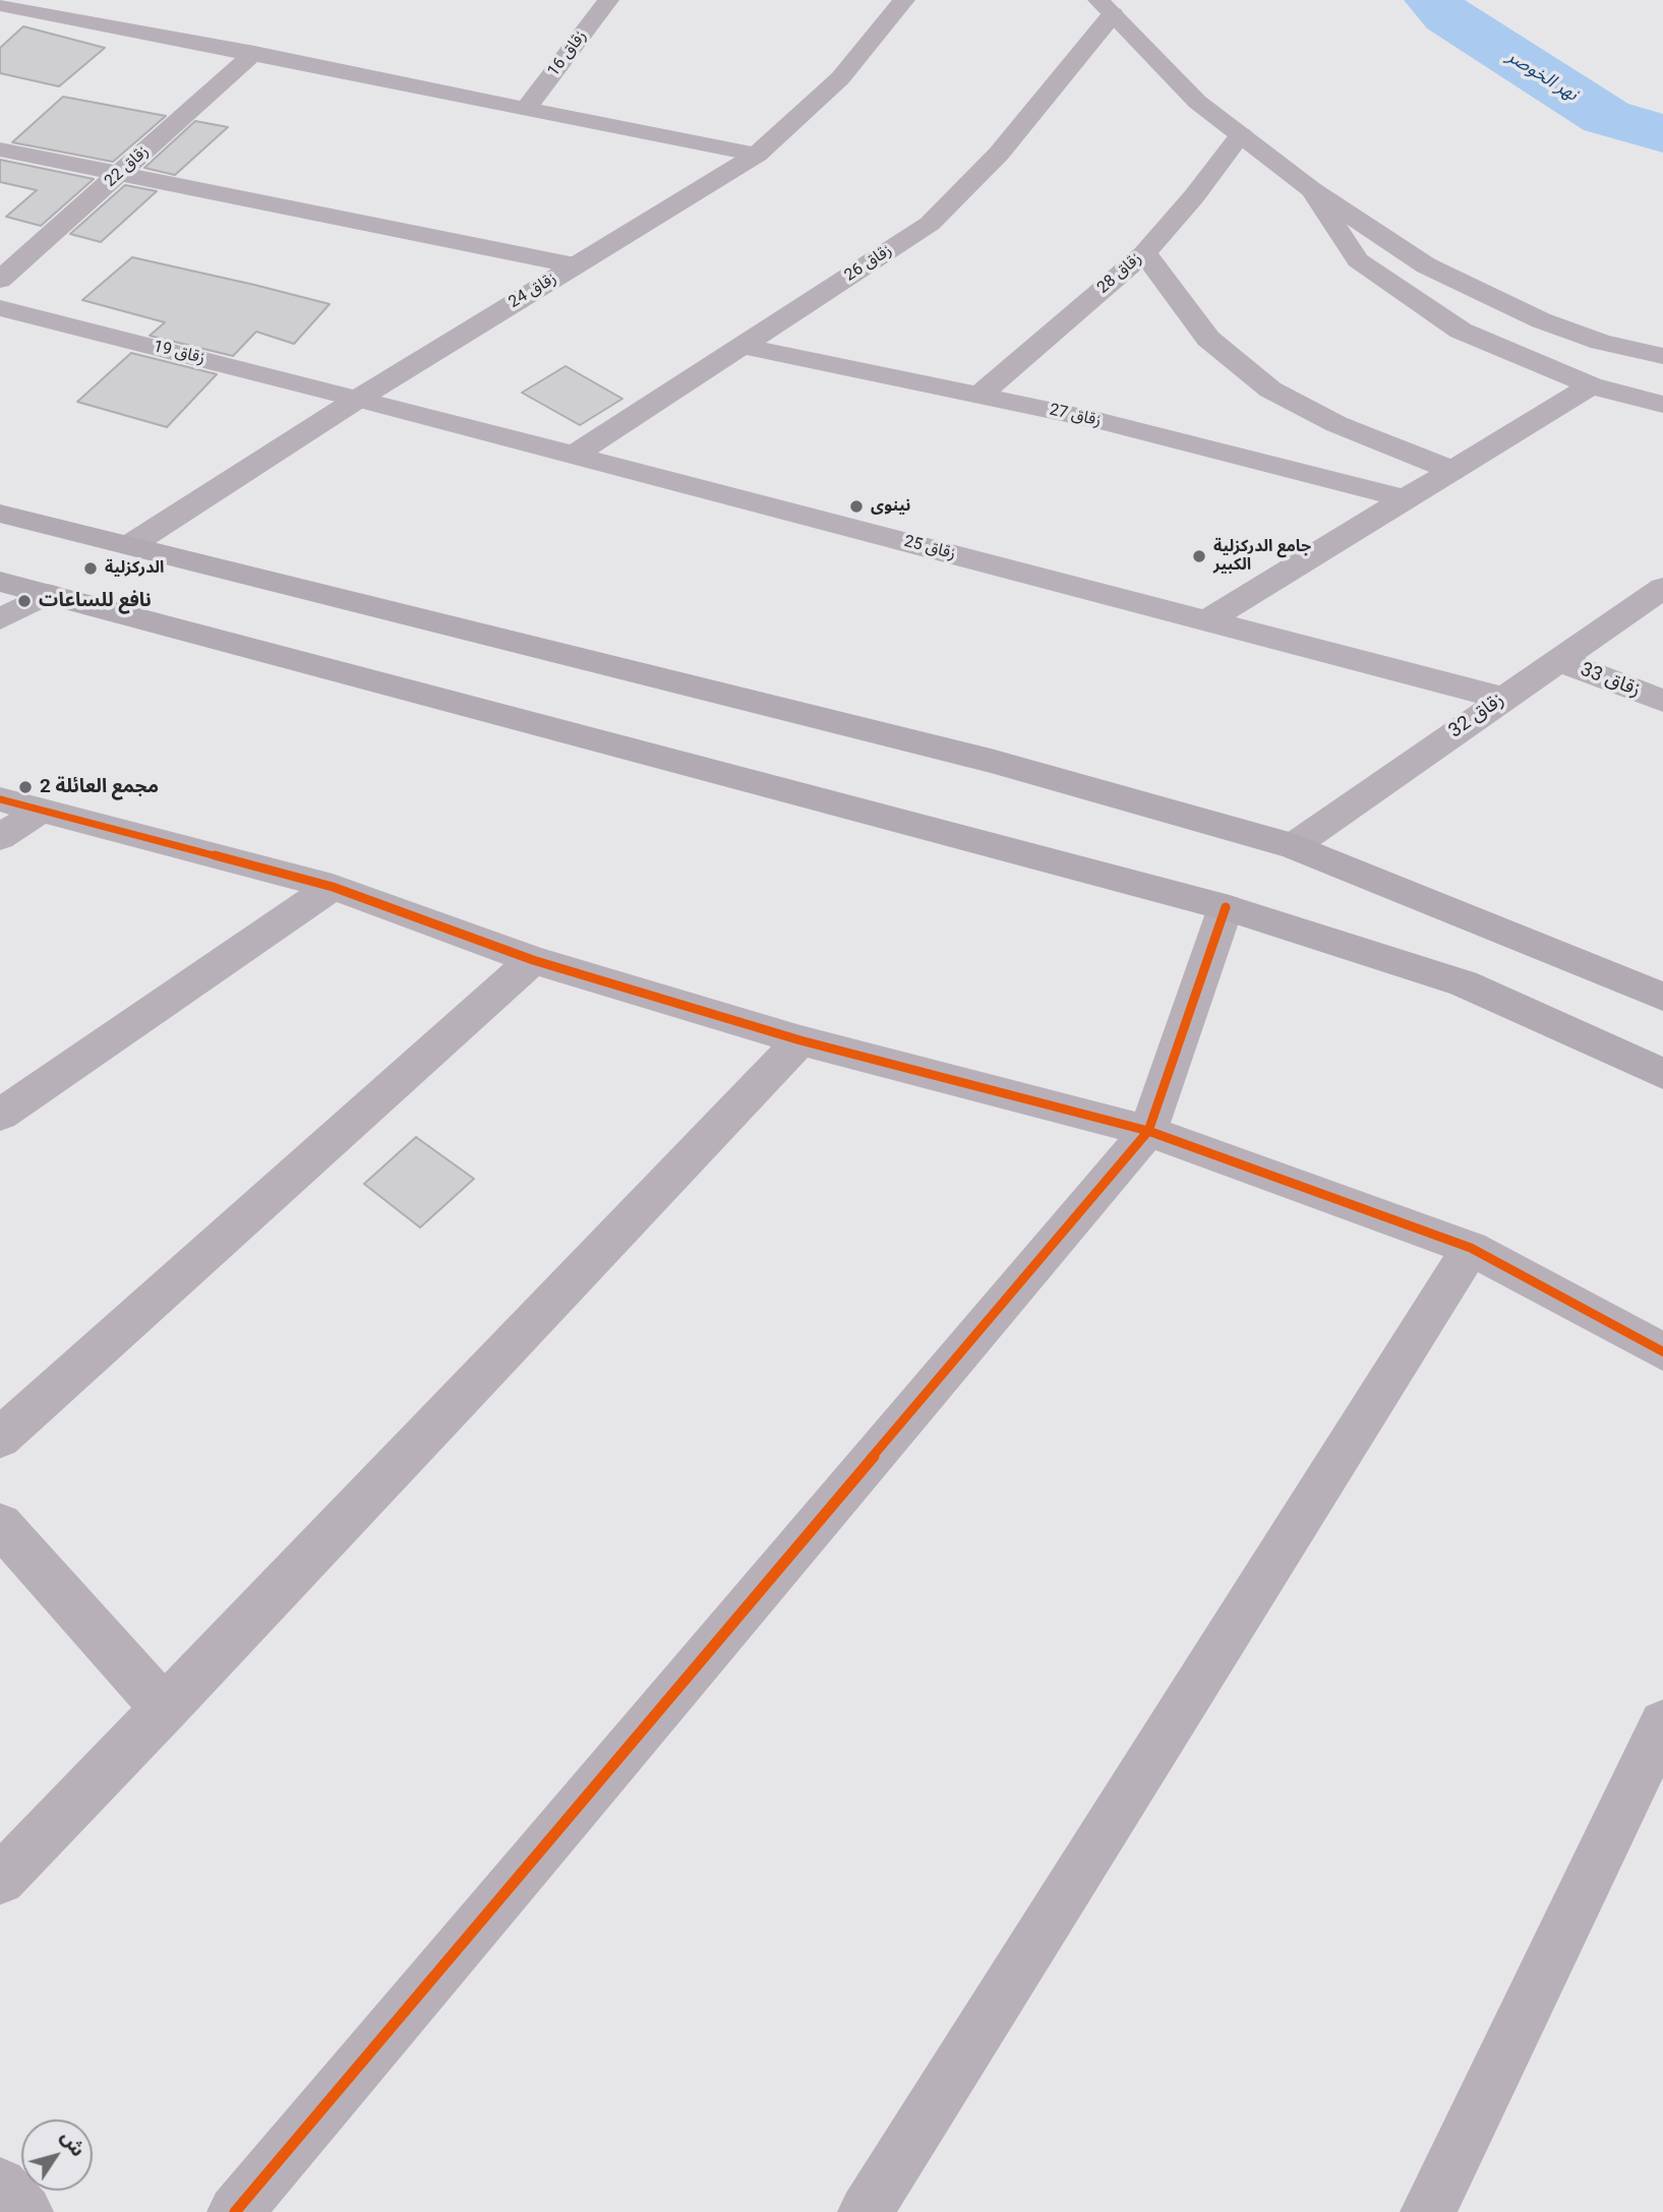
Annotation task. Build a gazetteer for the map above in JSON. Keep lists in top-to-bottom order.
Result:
{
  "streets": {
    "street": [
      "زقاق 16",
      "زقاق 22",
      "زقاق 26",
      "زقاق 28",
      "زقاق 24",
      "زقاق 19",
      "زقاق 27",
      "زقاق 25",
      "زقاق 33",
      "زقاق 32"
    ]
  },
  "crossings": [
    ["زقاق 26", "زقاق 27"],
    ["زقاق 26", "زقاق 25"],
    ["زقاق 28", "زقاق 27"],
    ["زقاق 24", "زقاق 19"],
    ["زقاق 24", "زقاق 25"],
    ["زقاق 19", "زقاق 25"],
    ["زقاق 25", "زقاق 32"],
    ["زقاق 33", "زقاق 32"]
  ],
  "water": ["نهر الخوصر"],
  "places": [
    "نينوى",
    "جامع الدركزلية الكبير",
    "الدركزلية",
    "نافع للساعات",
    "مجمع العائلة 2"
  ],
  "north": "top right"
}
